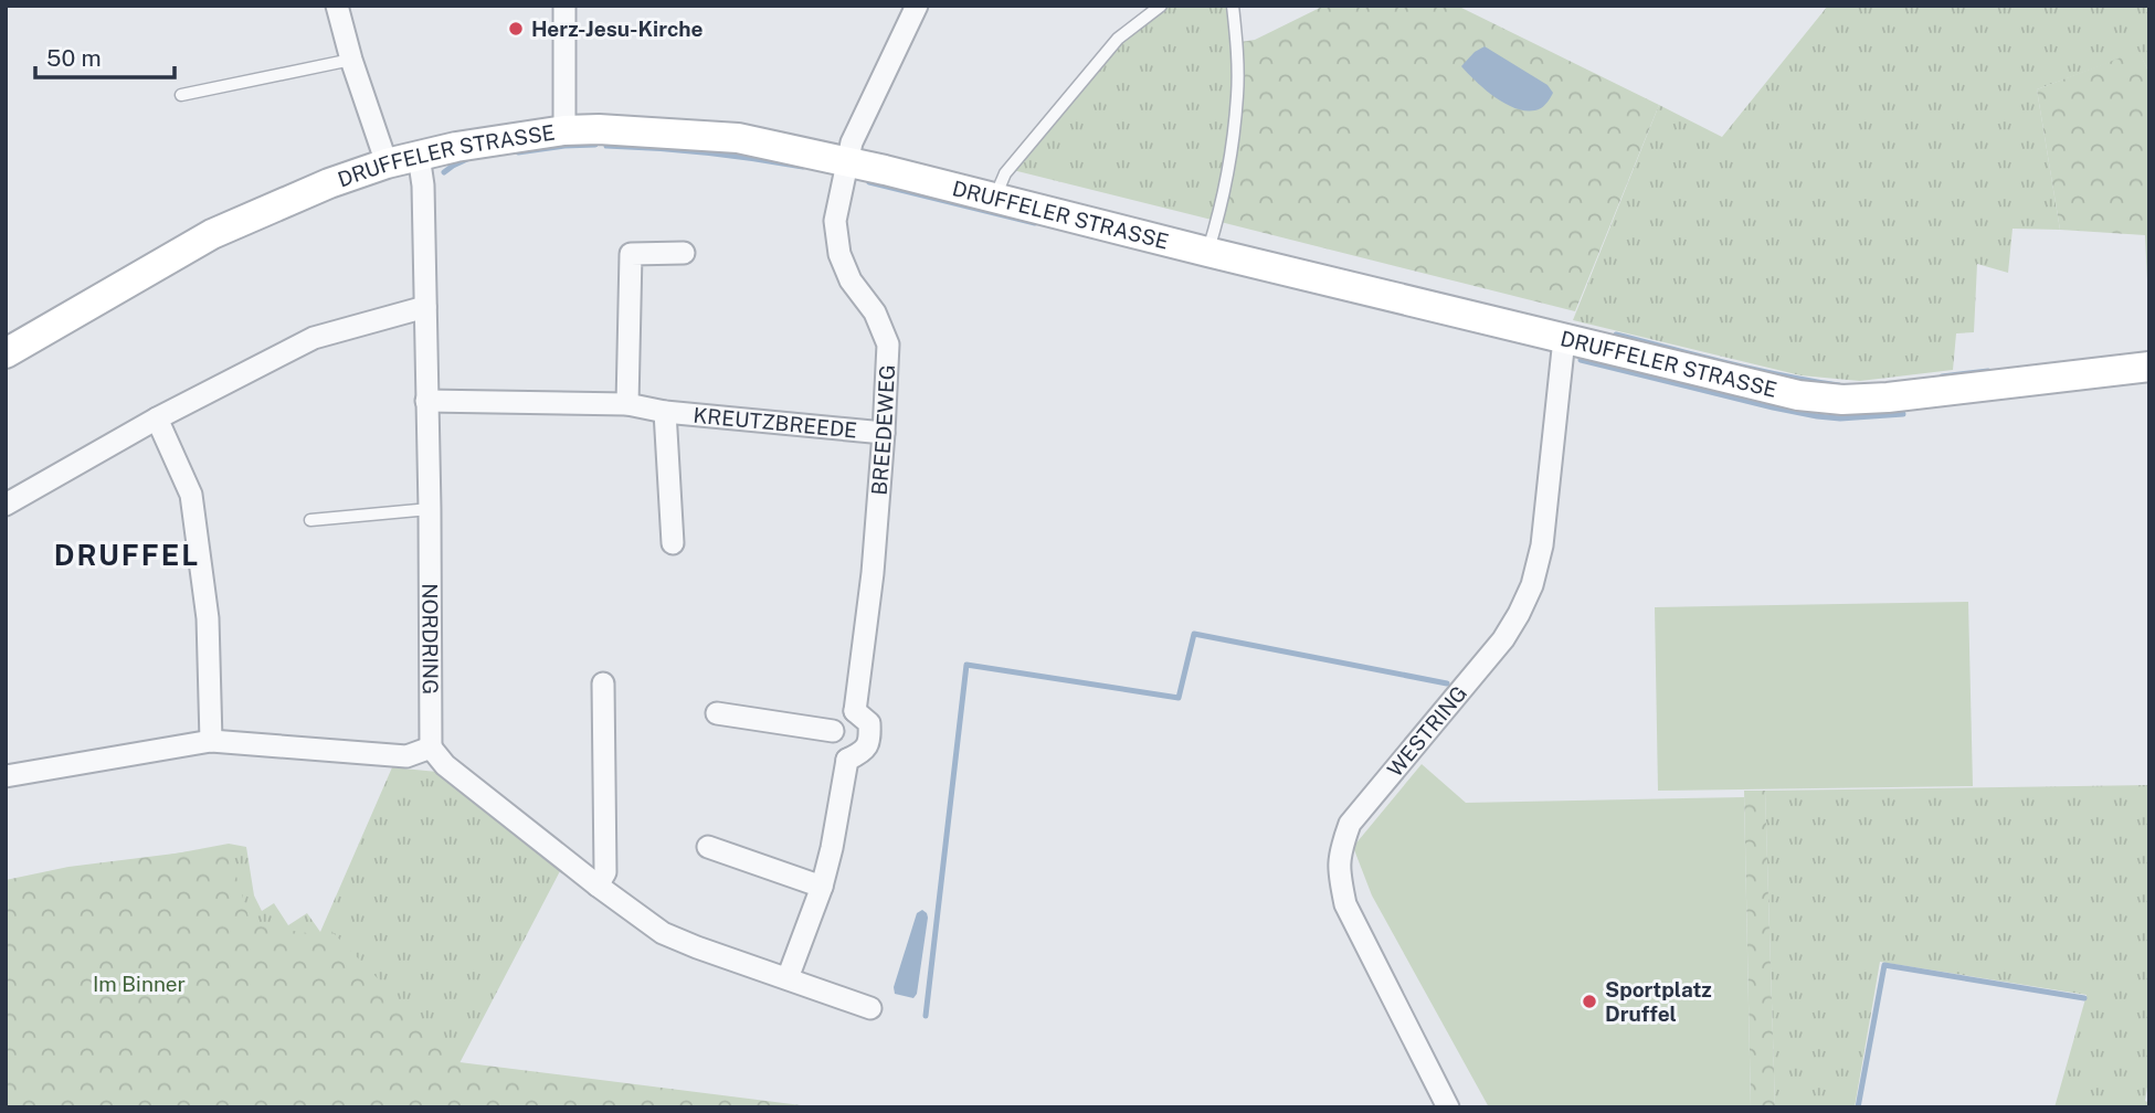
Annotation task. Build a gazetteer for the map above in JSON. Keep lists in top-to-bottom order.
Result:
{
  "streets": {
    "street": [
      "DRUFFELER STRASSE",
      "KREUTZBREEDE",
      "BREEDEWEG",
      "NORDRING",
      "WESTRING"
    ]
  },
  "crossings": [
    ["DRUFFELER STRASSE", "BREEDEWEG"],
    ["DRUFFELER STRASSE", "NORDRING"],
    ["DRUFFELER STRASSE", "WESTRING"],
    ["KREUTZBREEDE", "BREEDEWEG"],
    ["KREUTZBREEDE", "NORDRING"]
  ],
  "districts": ["DRUFFEL"],
  "parks": ["Im Binner"],
  "places": ["Herz-Jesu-Kirche", "Sportplatz Druffel"],
  "scale_bar": "50 m"
}
